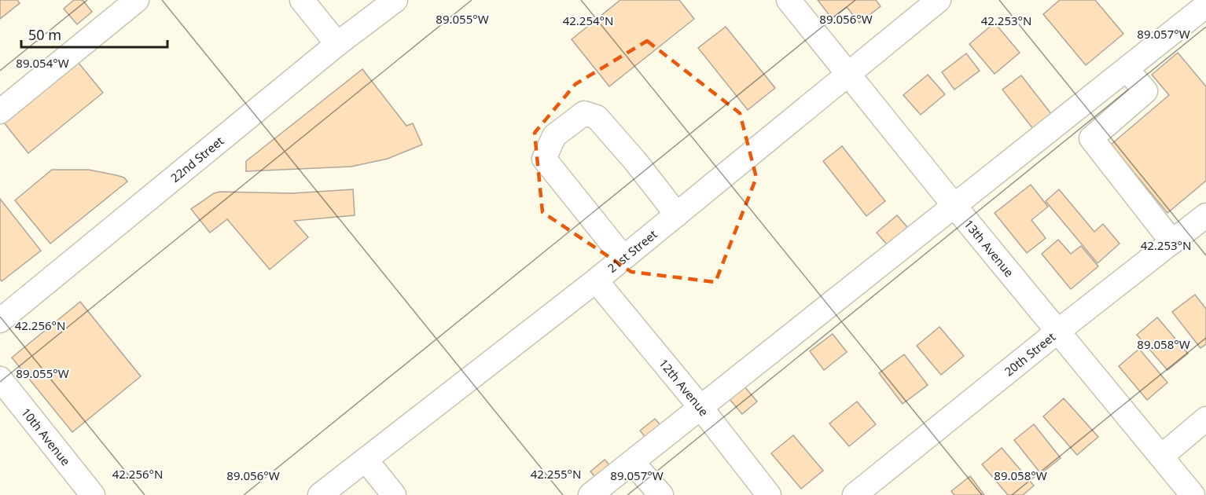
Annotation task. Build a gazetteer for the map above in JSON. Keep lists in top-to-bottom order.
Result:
{
  "streets": {
    "street": [
      "22nd Street",
      "13th Avenue",
      "21st Street",
      "20th Street",
      "12th Avenue",
      "10th Avenue"
    ]
  },
  "crossings": [
    ["13th Avenue", "21st Street"],
    ["13th Avenue", "20th Street"],
    ["21st Street", "12th Avenue"]
  ],
  "scale_bar": "50 m",
  "coordinates": [
    "89.055°W",
    "89.056°W",
    "42.254°N",
    "42.253°N",
    "89.057°W",
    "89.054°W",
    "42.256°N",
    "89.058°W",
    "42.255°N"
  ]
}
